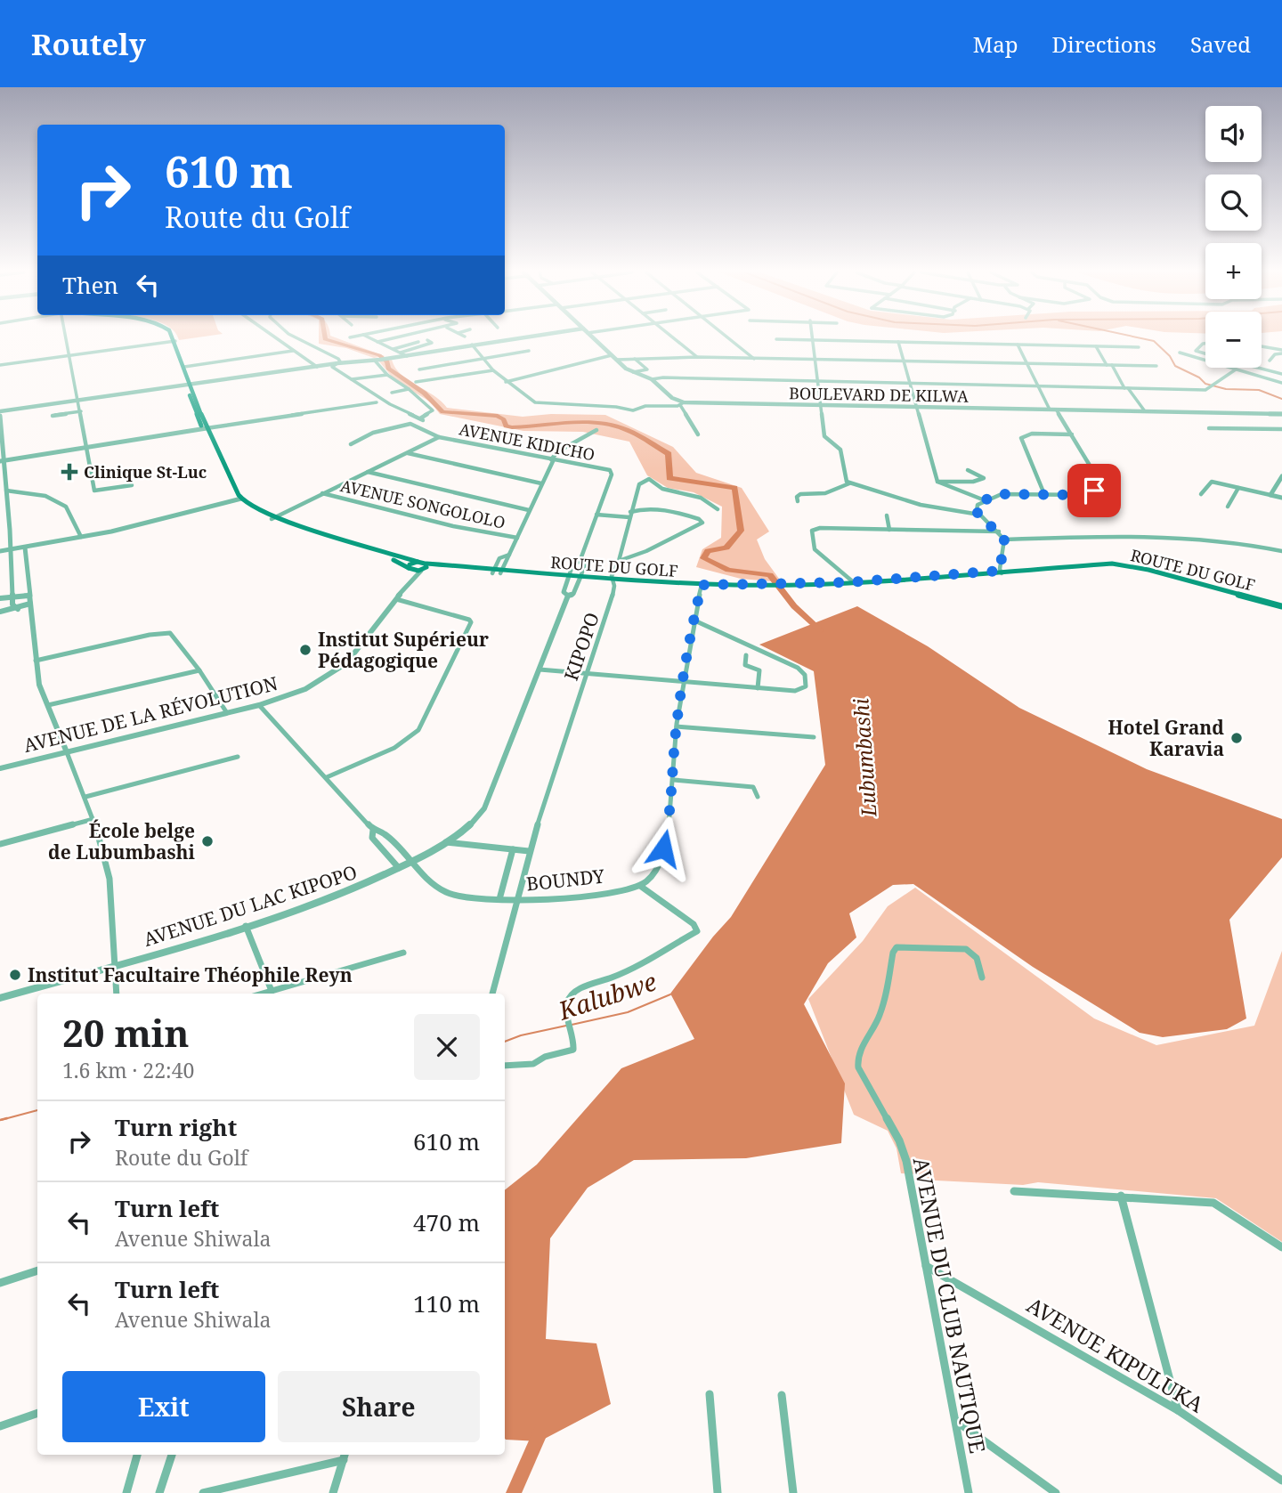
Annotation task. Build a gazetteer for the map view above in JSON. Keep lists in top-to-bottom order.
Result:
{
  "streets": {
    "street": [
      "BOULEVARD DE KILWA",
      "AVENUE KIDICHO",
      "AVENUE SONGOLOLO",
      "KIPOPO",
      "AVENUE DE LA RÉVOLUTION",
      "BOUNDY",
      "AVENUE DU LAC KIPOPO",
      "AVENUE DU CLUB NAUTIQUE",
      "AVENUE KIPULUKA"
    ]
  },
  "crossings": [
    ["KIPOPO", "BOUNDY"],
    ["BOUNDY", "AVENUE DU LAC KIPOPO"],
    ["AVENUE DU CLUB NAUTIQUE", "AVENUE KIPULUKA"]
  ],
  "water": ["Lubumbashi", "Kalubwe"],
  "places": {
    "health": ["Clinique St-Luc"],
    "other": [
      "Institut Supérieur Pédagogique",
      "Hotel Grand Karavia",
      "École belge de Lubumbashi",
      "Institut Facultaire Théophile Reyn"
    ]
  },
  "page": {
    "header": "Routely",
    "nav": ["Map", "Directions", "Saved"],
    "map_buttons": ["+", "−"],
    "turn": ["610 m", "Route du Golf"],
    "then": "Then",
    "heading": ["20 min", "1.6 km · 22:40"],
    "list": [
      {
        "name": "Turn right",
        "note": "Route du Golf",
        "value": "610 m"
      },
      {
        "name": "Turn left",
        "note": "Avenue Shiwala",
        "value": "470 m"
      },
      {
        "name": "Turn left",
        "note": "Avenue Shiwala",
        "value": "110 m"
      }
    ],
    "buttons": ["Exit", "Share"]
  }
}
